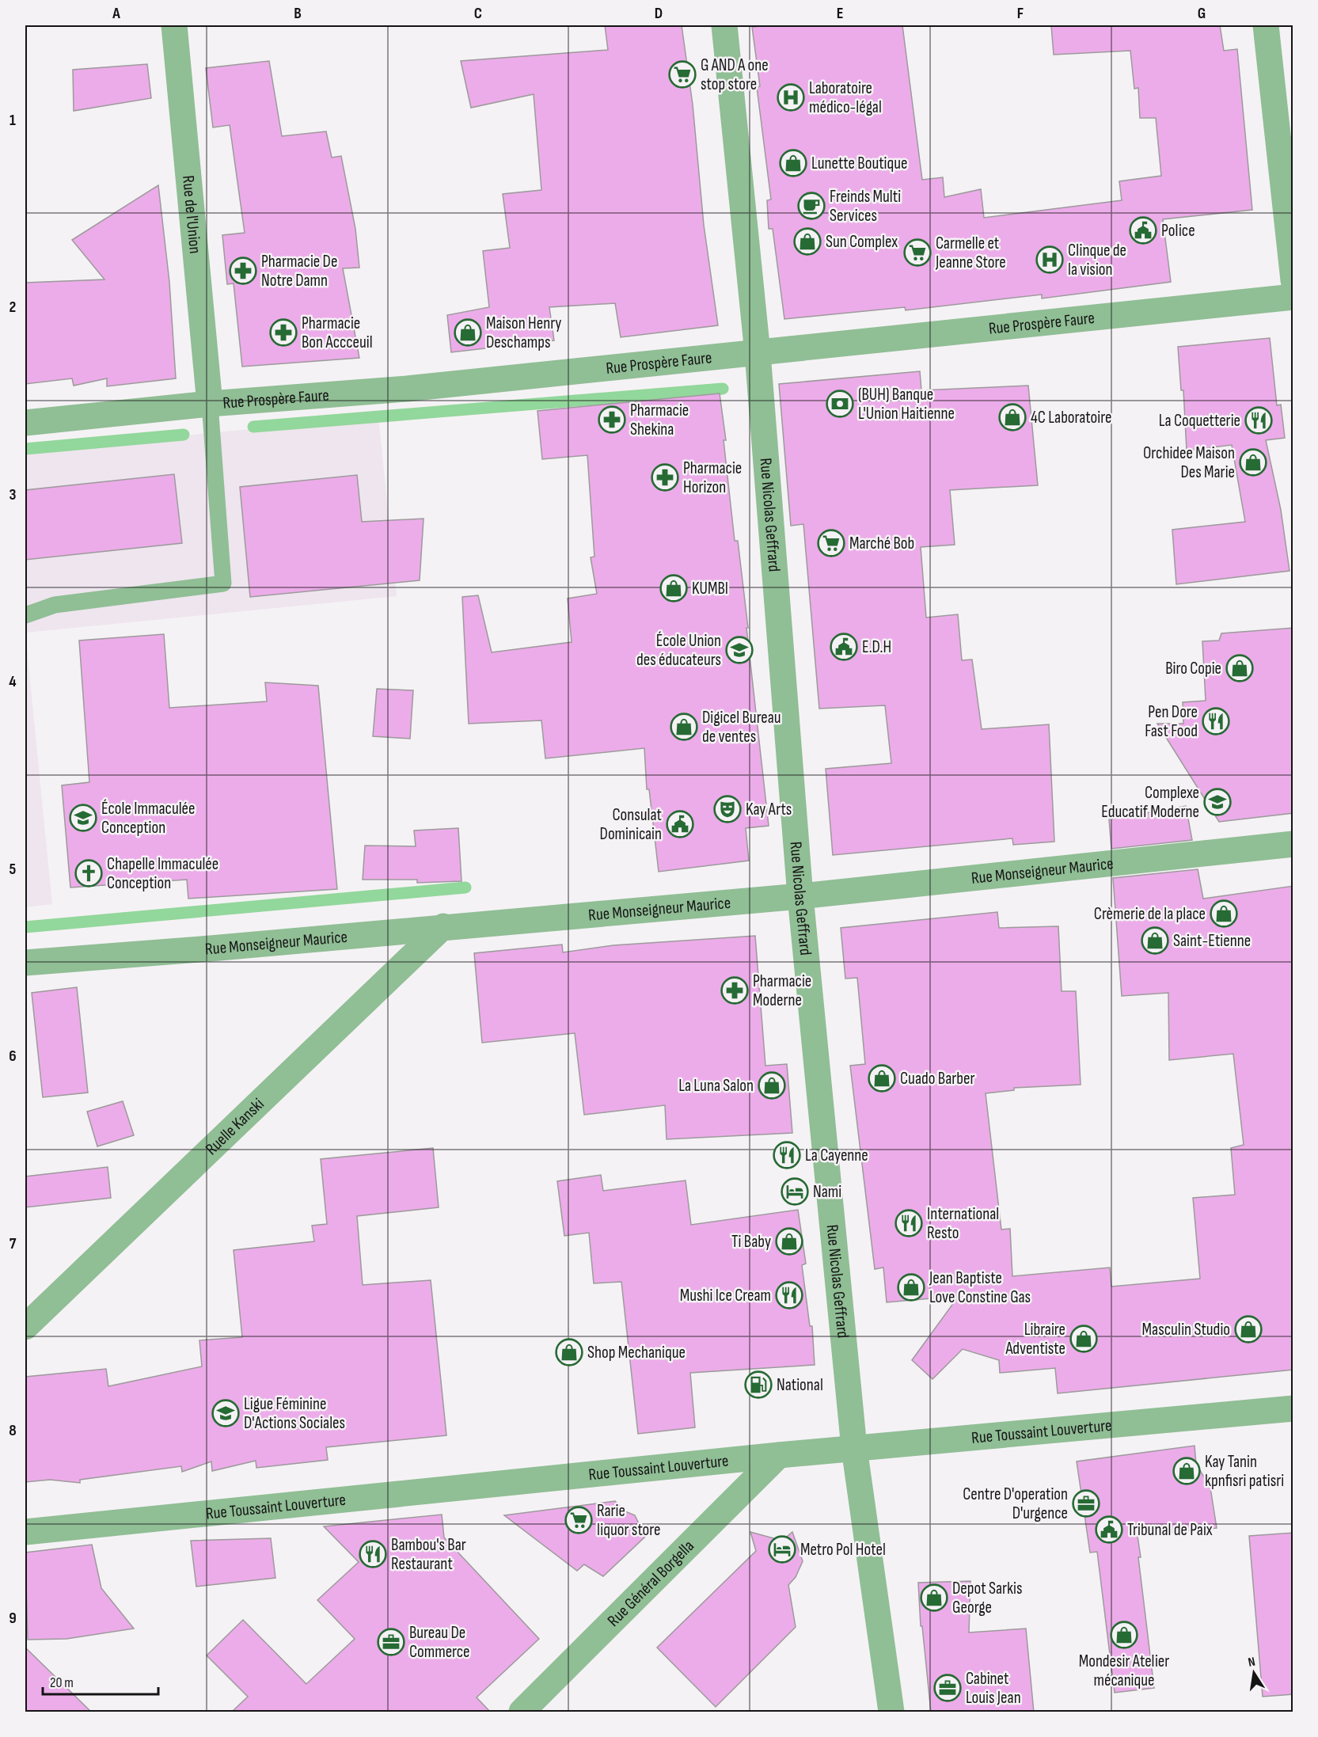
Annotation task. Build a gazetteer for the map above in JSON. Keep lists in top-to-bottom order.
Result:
{
  "streets": {
    "street": [
      "Rue de l'Union",
      "Rue Prospère Faure",
      "Rue Nicolas Geffrard",
      "Rue Monseigneur Maurice",
      "Ruelle Kanski",
      "Rue Toussaint Louverture",
      "Rue Général Borgella"
    ]
  },
  "crossings": [
    ["Rue de l'Union", "Rue Prospère Faure"],
    ["Rue Prospère Faure", "Rue Nicolas Geffrard"],
    ["Rue Nicolas Geffrard", "Rue Monseigneur Maurice"],
    ["Rue Nicolas Geffrard", "Rue Toussaint Louverture"],
    ["Rue Monseigneur Maurice", "Ruelle Kanski"],
    ["Rue Toussaint Louverture", "Rue Général Borgella"]
  ],
  "places": {
    "supermarket": [
      "G AND A one stop store",
      "Carmelle et Jeanne Store",
      "Marché Bob",
      "Rarie liquor store"
    ],
    "hospital": ["Laboratoire médico-légal", "Clinque de la vision"],
    "shop": [
      "Lunette Boutique",
      "Sun Complex",
      "Maison Henry Deschamps",
      "4C Laboratoire",
      "Orchidee Maison Des Marie",
      "KUMBI",
      "Biro Copie",
      "Digicel Bureau de ventes",
      "Crèmerie de la place",
      "Saint-Etienne",
      "Cuado Barber",
      "La Luna Salon",
      "Ti Baby",
      "Jean Baptiste Love Constine Gas",
      "Masculin Studio",
      "Libraire Adventiste",
      "Shop Mechanique",
      "Kay Tanin kpnfisri patisri",
      "Depot Sarkis George",
      "Mondesir Atelier mécanique"
    ],
    "cafe": ["Freinds Multi Services"],
    "public building": [
      "Police",
      "E.D.H",
      "Consulat Dominicain",
      "Tribunal de Paix"
    ],
    "pharmacy": [
      "Pharmacie De Notre Damn",
      "Pharmacie Bon Accceuil",
      "Pharmacie Shekina",
      "Pharmacie Horizon",
      "Pharmacie Moderne"
    ],
    "bank": ["(BUH) Banque L'Union Haitienne"],
    "restaurant": [
      "La Coquetterie",
      "Pen Dore Fast Food",
      "La Cayenne",
      "International Resto",
      "Mushi Ice Cream",
      "Bambou's Bar Restaurant"
    ],
    "school or university": [
      "École Union des éducateurs",
      "Complexe Educatif Moderne",
      "École Immaculée Conception",
      "Ligue Féminine D'Actions Sociales"
    ],
    "theatre": ["Kay Arts"],
    "church": ["Chapelle Immaculée Conception"],
    "hotel": ["Nami", "Metro Pol Hotel"],
    "fuel station": ["National"],
    "office": ["Centre D'operation D'urgence", "Bureau De Commerce", "Cabinet Louis Jean"]
  },
  "scale_bar": "20 m",
  "north": "top",
  "grid": {
    "columns": [
      "A",
      "B",
      "C",
      "D",
      "E",
      "F",
      "G"
    ],
    "rows": [
      "1",
      "2",
      "3",
      "4",
      "5",
      "6",
      "7",
      "8",
      "9"
    ]
  }
}
